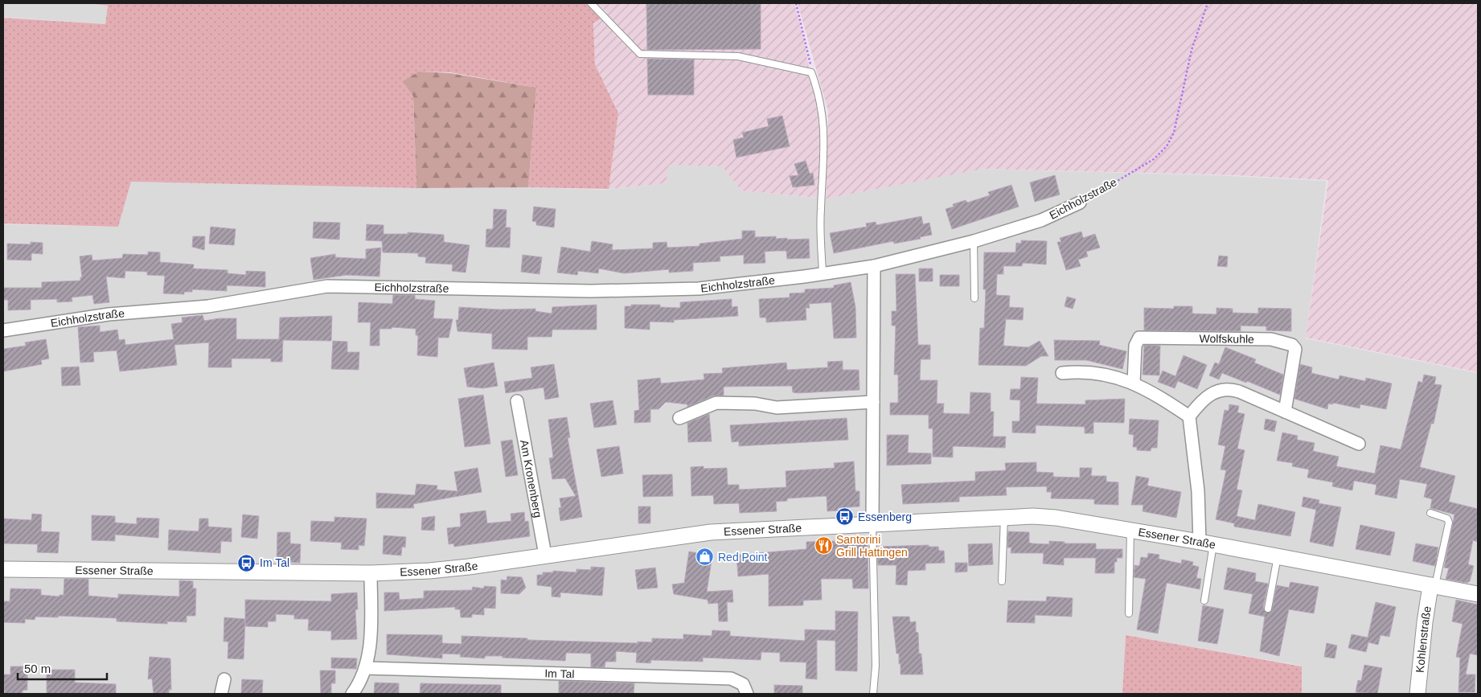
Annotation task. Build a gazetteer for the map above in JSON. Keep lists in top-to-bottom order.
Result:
{
  "streets": {
    "street": [
      "Eichholzstraße",
      "Wolfskuhle",
      "Am Kronenberg",
      "Essener Straße",
      "Kohlenstraße",
      "Im Tal"
    ]
  },
  "crossings": [
    ["Am Kronenberg", "Essener Straße"],
    ["Essener Straße", "Kohlenstraße"]
  ],
  "places": {
    "bus stop": ["Essenberg", "Im Tal"],
    "restaurant": ["Santorini Grill Hattingen"],
    "shop": ["Red Point"]
  },
  "scale_bar": "50 m"
}
